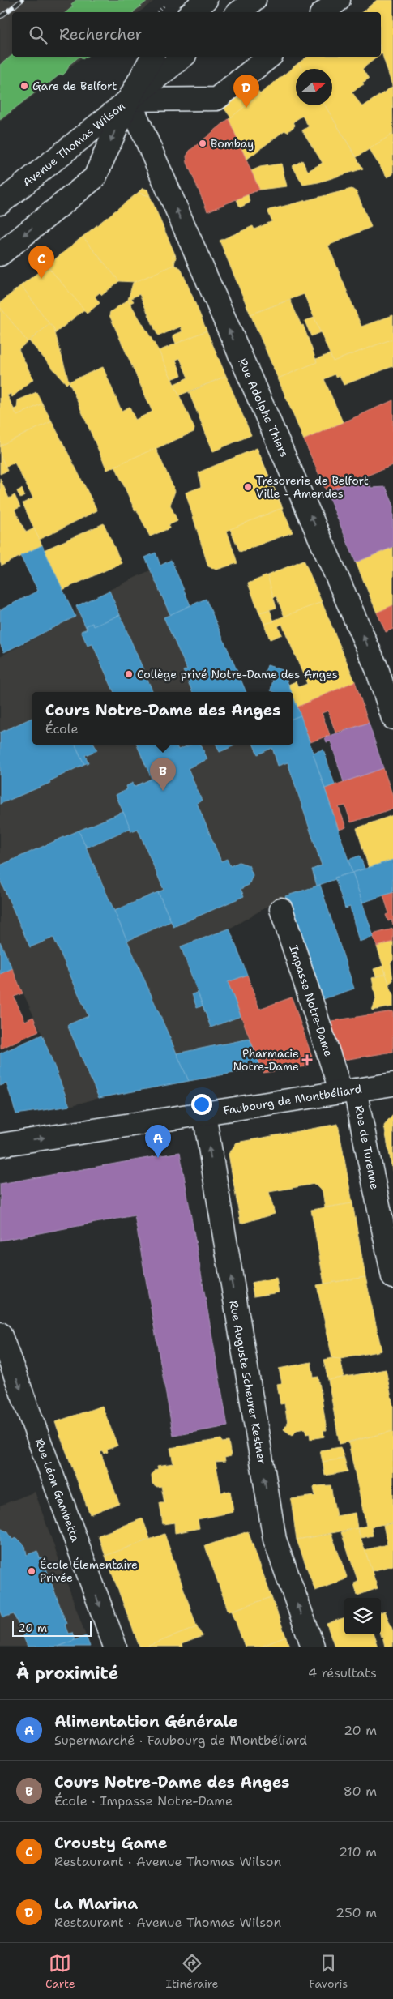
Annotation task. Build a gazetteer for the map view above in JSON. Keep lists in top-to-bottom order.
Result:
{
  "streets": {
    "street": [
      "Avenue Thomas Wilson",
      "Rue Adolphe Thiers",
      "Impasse Notre-Dame",
      "Faubourg de Montbéliard",
      "Rue de Turenne",
      "Rue Auguste Scheurer Kestner",
      "Rue Léon Gambetta"
    ]
  },
  "crossings": [
    ["Avenue Thomas Wilson", "Rue Adolphe Thiers"],
    ["Impasse Notre-Dame", "Faubourg de Montbéliard"],
    ["Impasse Notre-Dame", "Rue de Turenne"],
    ["Faubourg de Montbéliard", "Rue de Turenne"],
    ["Faubourg de Montbéliard", "Rue Auguste Scheurer Kestner"]
  ],
  "one_way": [
    "Rue Adolphe Thiers",
    "Faubourg de Montbéliard",
    "Rue Auguste Scheurer Kestner",
    "Rue Léon Gambetta"
  ],
  "places": {
    "other": [
      "Gare de Belfort",
      "Bombay",
      "Trésorerie de Belfort Ville - Amendes",
      "Collège privé Notre-Dame des Anges",
      "École Élementaire Privée"
    ],
    "health": ["Pharmacie Notre-Dame"]
  },
  "scale_bar": "20 m",
  "north": "right",
  "page": {
    "search": "Rechercher",
    "pins": [
      "D",
      "C",
      "B",
      "A"
    ],
    "popup": ["Cours Notre-Dame des Anges", "École"],
    "scale": "20 m",
    "heading": ["À proximité", "4 résultats"],
    "list": [
      {
        "mark": "A",
        "name": "Alimentation Générale",
        "note": "Supermarché · Faubourg de Montbéliard",
        "value": "20 m"
      },
      {
        "mark": "B",
        "name": "Cours Notre-Dame des Anges",
        "note": "École · Impasse Notre-Dame",
        "value": "80 m"
      },
      {
        "mark": "C",
        "name": "Crousty Game",
        "note": "Restaurant · Avenue Thomas Wilson",
        "value": "210 m"
      },
      {
        "mark": "D",
        "name": "La Marina",
        "note": "Restaurant · Avenue Thomas Wilson",
        "value": "250 m"
      }
    ],
    "nav": ["Carte", "Itinéraire", "Favoris"]
  }
}
